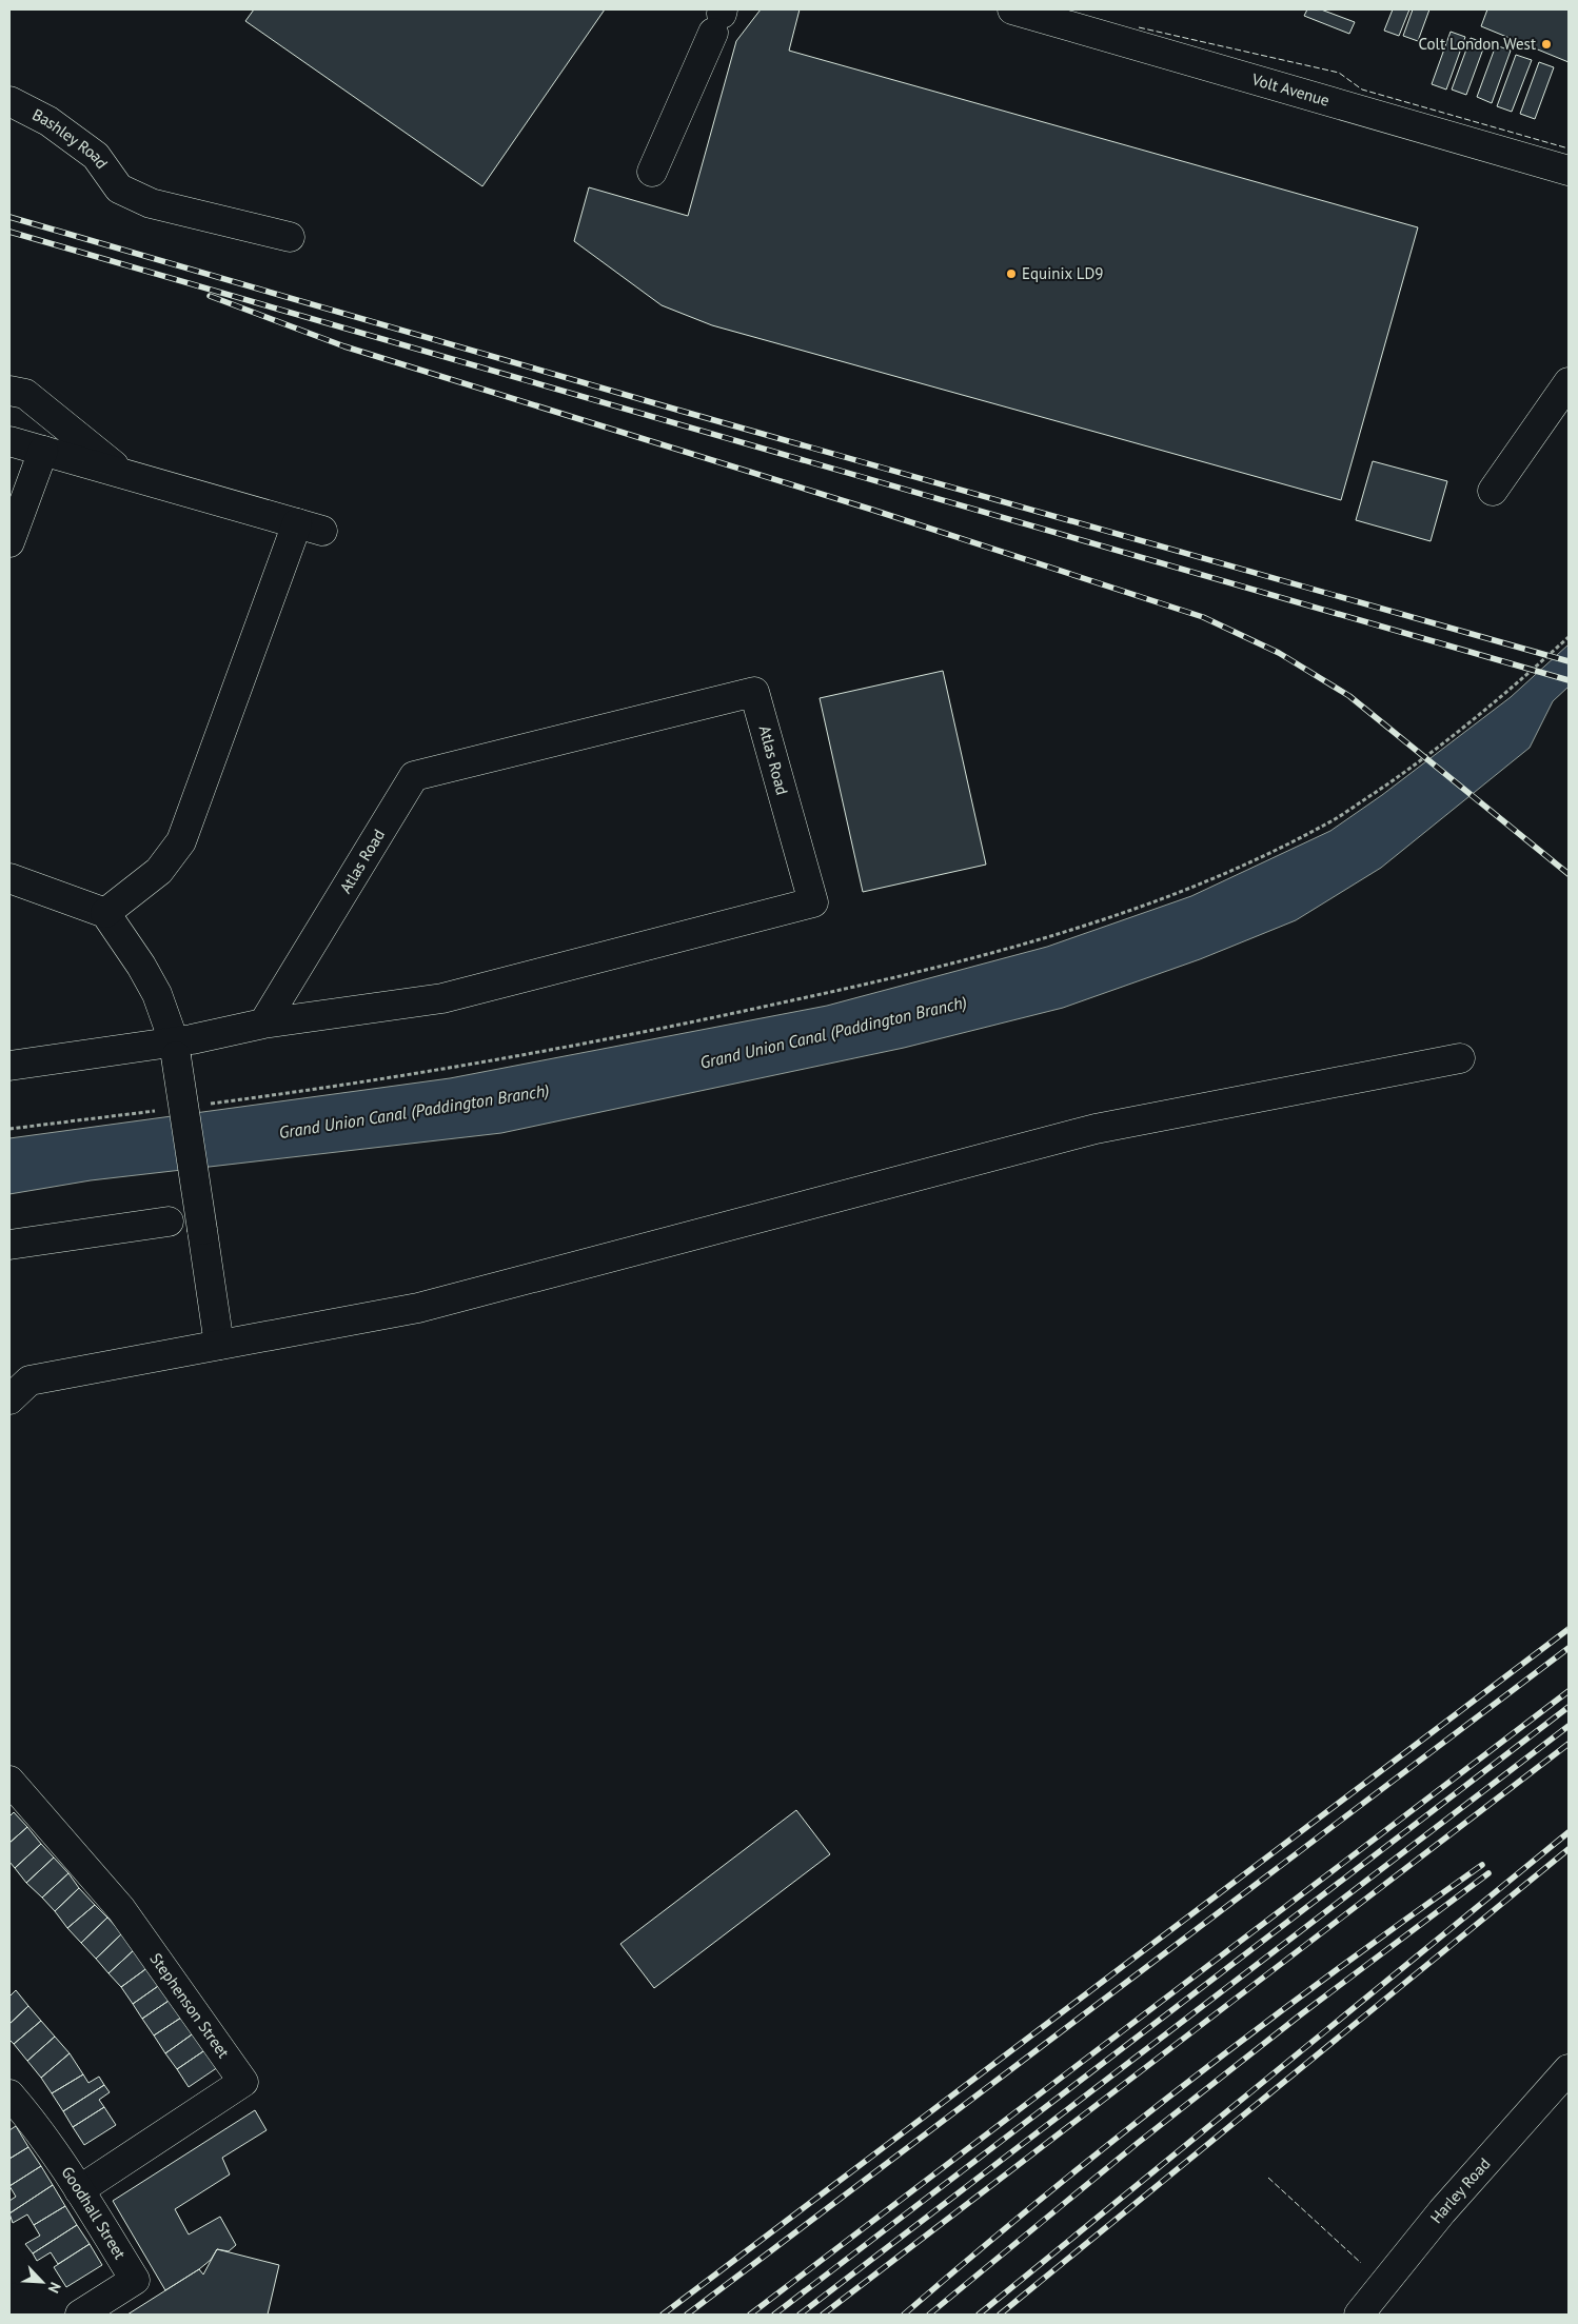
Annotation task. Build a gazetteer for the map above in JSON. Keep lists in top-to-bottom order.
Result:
{
  "streets": {
    "street": [
      "Volt Avenue",
      "Bashley Road",
      "Atlas Road",
      "Stephenson Street",
      "Harley Road",
      "Goodhall Street"
    ]
  },
  "crossings": [
    ["Stephenson Street", "Goodhall Street"]
  ],
  "water": ["Grand Union Canal (Paddington Branch)"],
  "places": ["Colt London West", "Equinix LD9"],
  "north": "bottom right"
}
